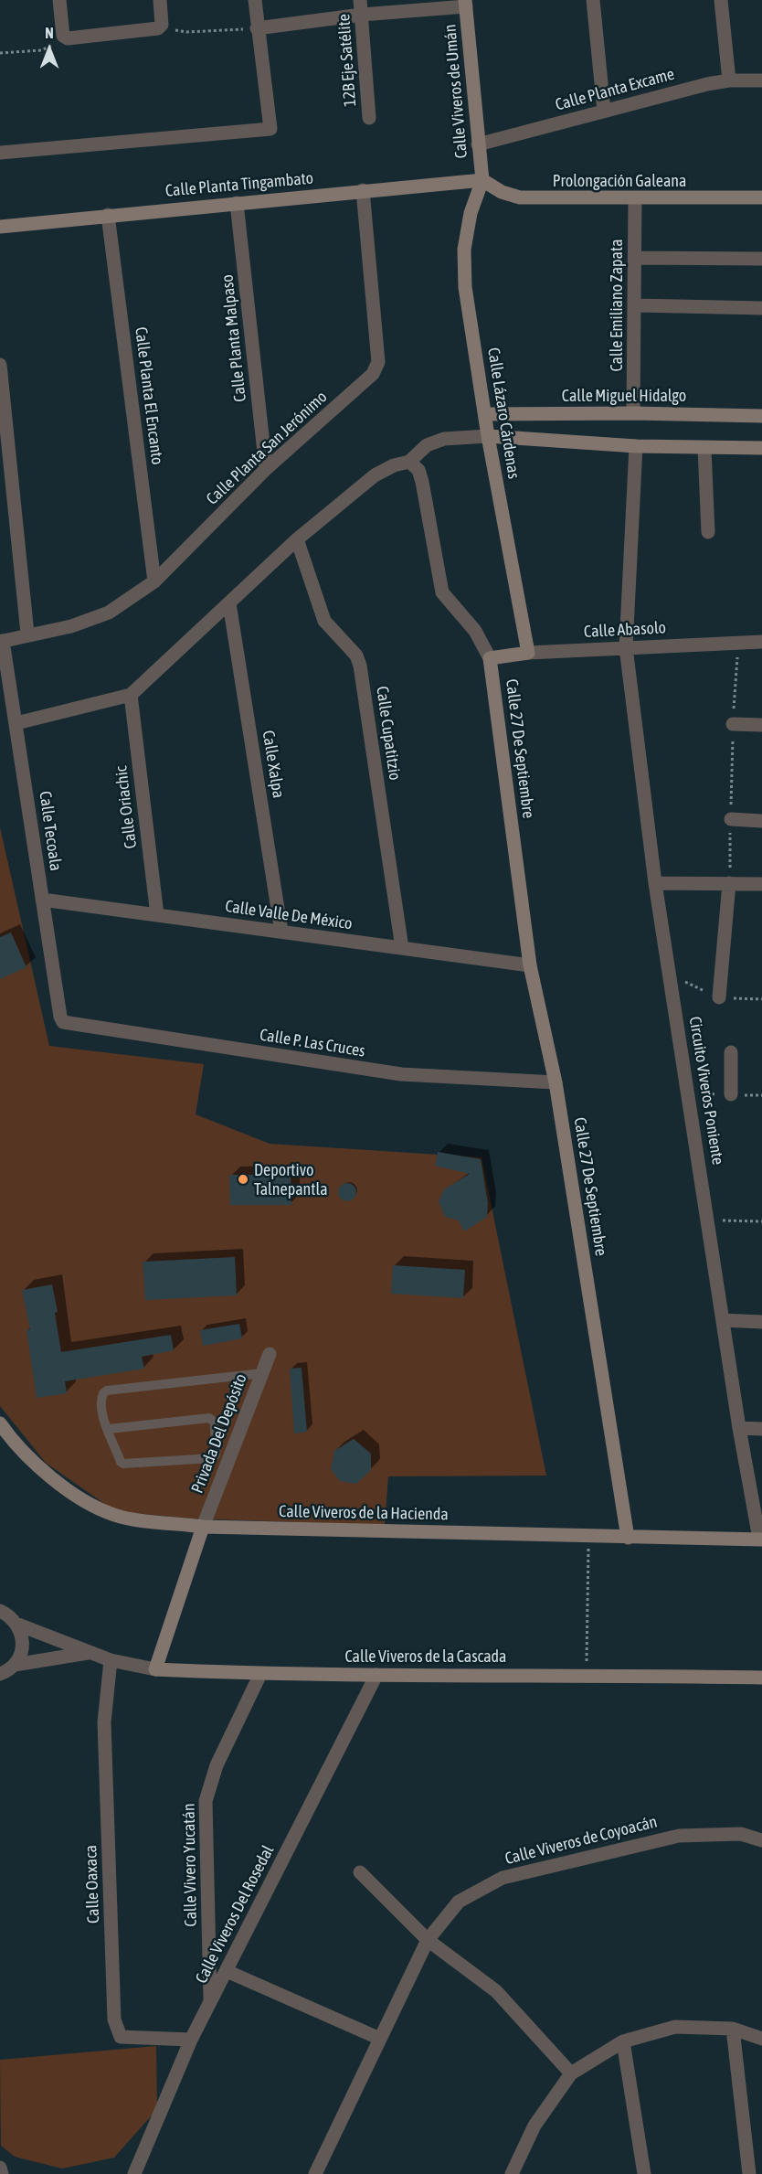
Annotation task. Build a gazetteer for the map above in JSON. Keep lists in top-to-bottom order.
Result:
{
  "streets": {
    "street": [
      "12B Eje Satélite",
      "Calle Planta Excame",
      "Calle Viveros de Umán",
      "Prolongación Galeana",
      "Calle Planta Tingambato",
      "Calle Emiliano Zapata",
      "Calle Planta Malpaso",
      "Calle Planta El Encanto",
      "Calle Miguel Hidalgo",
      "Calle Lázaro Cárdenas",
      "Calle Planta San Jerónimo",
      "Calle Abasolo",
      "Calle Cupatitzio",
      "Calle 27 De Septiembre",
      "Calle Xalpa",
      "Calle Oriachic",
      "Calle Tecoala",
      "Calle Valle De México",
      "Calle P. Las Cruces",
      "Circuito Viveros Poniente",
      "Privada Del Depósito",
      "Calle Viveros de la Hacienda",
      "Calle Viveros de la Cascada",
      "Calle Viveros de Coyoacán",
      "Calle Vivero Yucatán",
      "Calle Oaxaca",
      "Calle Viveros Del Rosedal"
    ]
  },
  "crossings": [
    ["Calle Planta Excame", "Calle Viveros de Umán"],
    ["Calle Viveros de Umán", "Prolongación Galeana"],
    ["Calle Viveros de Umán", "Calle Planta Tingambato"],
    ["Calle Viveros de Umán", "Calle Lázaro Cárdenas"],
    ["Prolongación Galeana", "Calle Planta Tingambato"],
    ["Prolongación Galeana", "Calle Emiliano Zapata"],
    ["Prolongación Galeana", "Calle Lázaro Cárdenas"],
    ["Calle Planta Tingambato", "Calle Planta Malpaso"],
    ["Calle Planta Tingambato", "Calle Planta El Encanto"],
    ["Calle Planta Tingambato", "Calle Lázaro Cárdenas"],
    ["Calle Planta Tingambato", "Calle Planta San Jerónimo"],
    ["Calle Emiliano Zapata", "Calle Miguel Hidalgo"],
    ["Calle Planta Malpaso", "Calle Planta San Jerónimo"],
    ["Calle Planta El Encanto", "Calle Planta San Jerónimo"],
    ["Calle Miguel Hidalgo", "Calle Lázaro Cárdenas"],
    ["Calle Lázaro Cárdenas", "Calle Abasolo"],
    ["Calle Planta San Jerónimo", "Calle Tecoala"],
    ["Calle Abasolo", "Calle 27 De Septiembre"],
    ["Calle Abasolo", "Circuito Viveros Poniente"],
    ["Calle Cupatitzio", "Calle Valle De México"],
    ["Calle 27 De Septiembre", "Calle Valle De México"],
    ["Calle 27 De Septiembre", "Calle P. Las Cruces"],
    ["Calle 27 De Septiembre", "Calle Viveros de la Hacienda"],
    ["Calle Xalpa", "Calle Valle De México"],
    ["Calle Oriachic", "Calle Valle De México"],
    ["Calle Tecoala", "Calle Valle De México"],
    ["Calle Tecoala", "Calle P. Las Cruces"],
    ["Circuito Viveros Poniente", "Calle Viveros de la Hacienda"],
    ["Privada Del Depósito", "Calle Viveros de la Hacienda"],
    ["Calle Viveros de la Cascada", "Calle Vivero Yucatán"],
    ["Calle Viveros de la Cascada", "Calle Oaxaca"],
    ["Calle Viveros de la Cascada", "Calle Viveros Del Rosedal"],
    ["Calle Vivero Yucatán", "Calle Viveros Del Rosedal"],
    ["Calle Oaxaca", "Calle Viveros Del Rosedal"]
  ],
  "places": ["Deportivo Talnepantla"],
  "north": "top"
}
